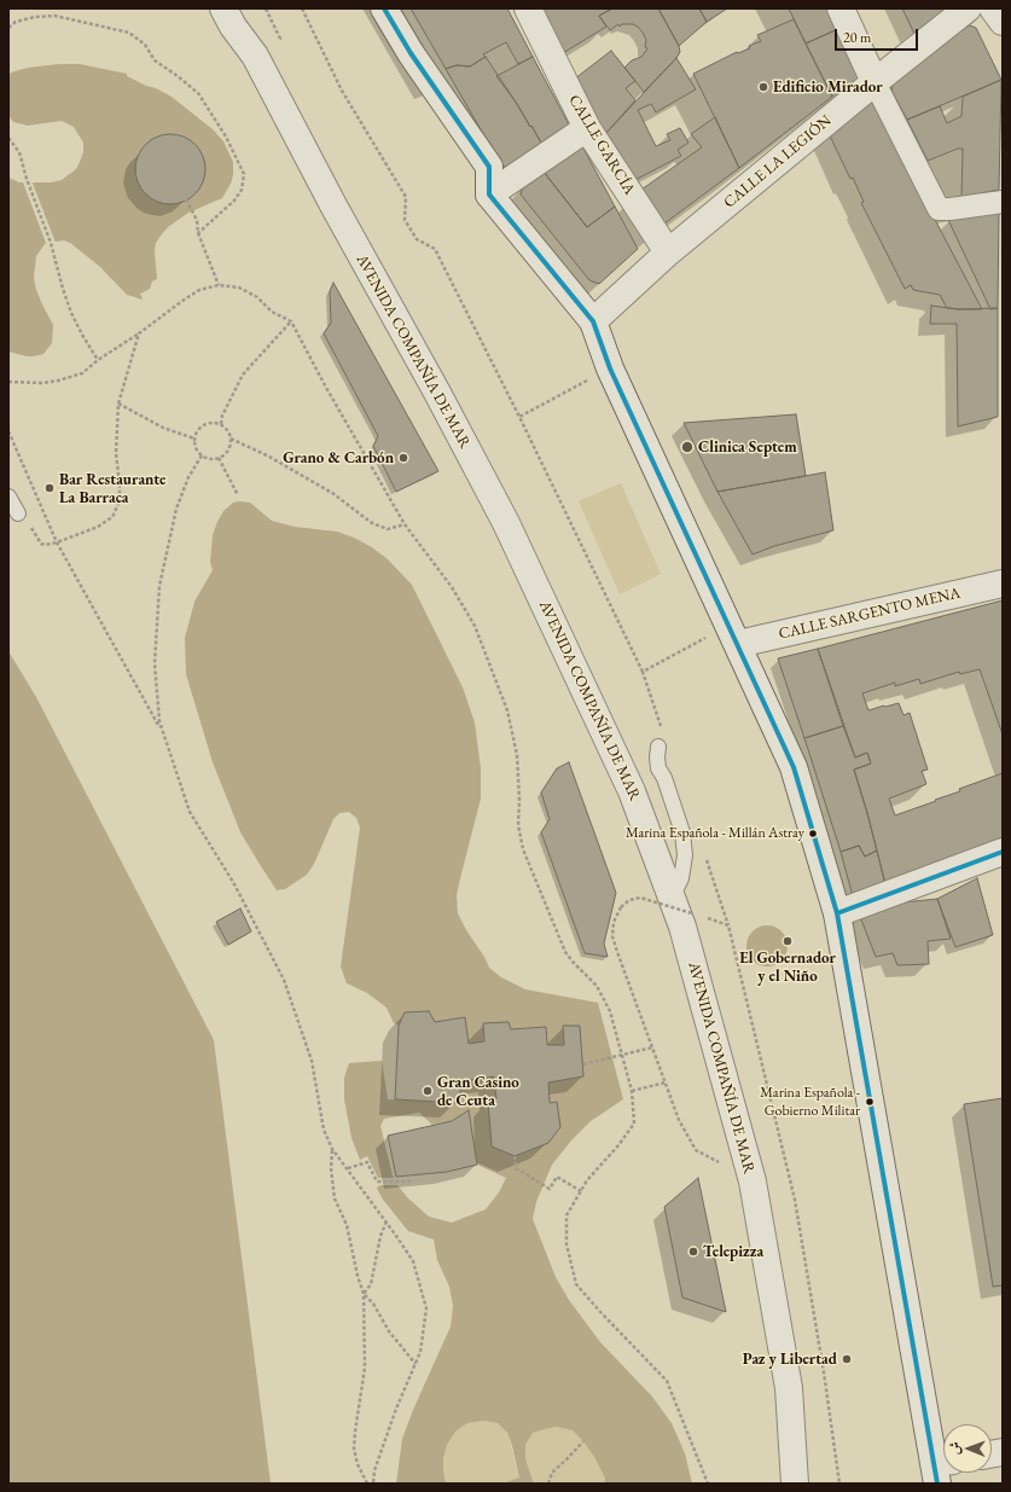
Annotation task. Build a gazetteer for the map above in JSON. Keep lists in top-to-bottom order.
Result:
{
  "streets": {
    "street": [
      "CALLE GARCÍA",
      "CALLE LA LEGIÓN",
      "AVENIDA COMPAÑÍA DE MAR",
      "CALLE SARGENTO MENA"
    ]
  },
  "crossings": [
    ["CALLE GARCÍA", "CALLE LA LEGIÓN"]
  ],
  "places": [
    "Edificio Mirador",
    "Clinica Septem",
    "Grano & Carbón",
    "Bar Restaurante La Barraca",
    "Marina Española - Millán Astray",
    "El Gobernador y el Niño",
    "Gran Casino de Ceuta",
    "Marina Española - Gobierno Militar",
    "Telepizza",
    "Paz y Libertad"
  ],
  "scale_bar": "20 m",
  "north": "left"
}
